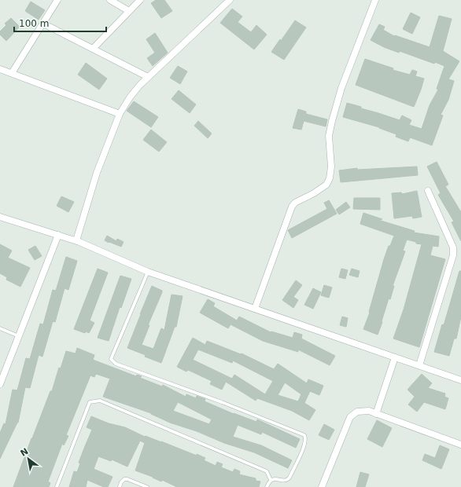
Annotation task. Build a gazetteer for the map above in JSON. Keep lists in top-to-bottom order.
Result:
{
  "scale_bar": "100 m",
  "north": "top left"
}
